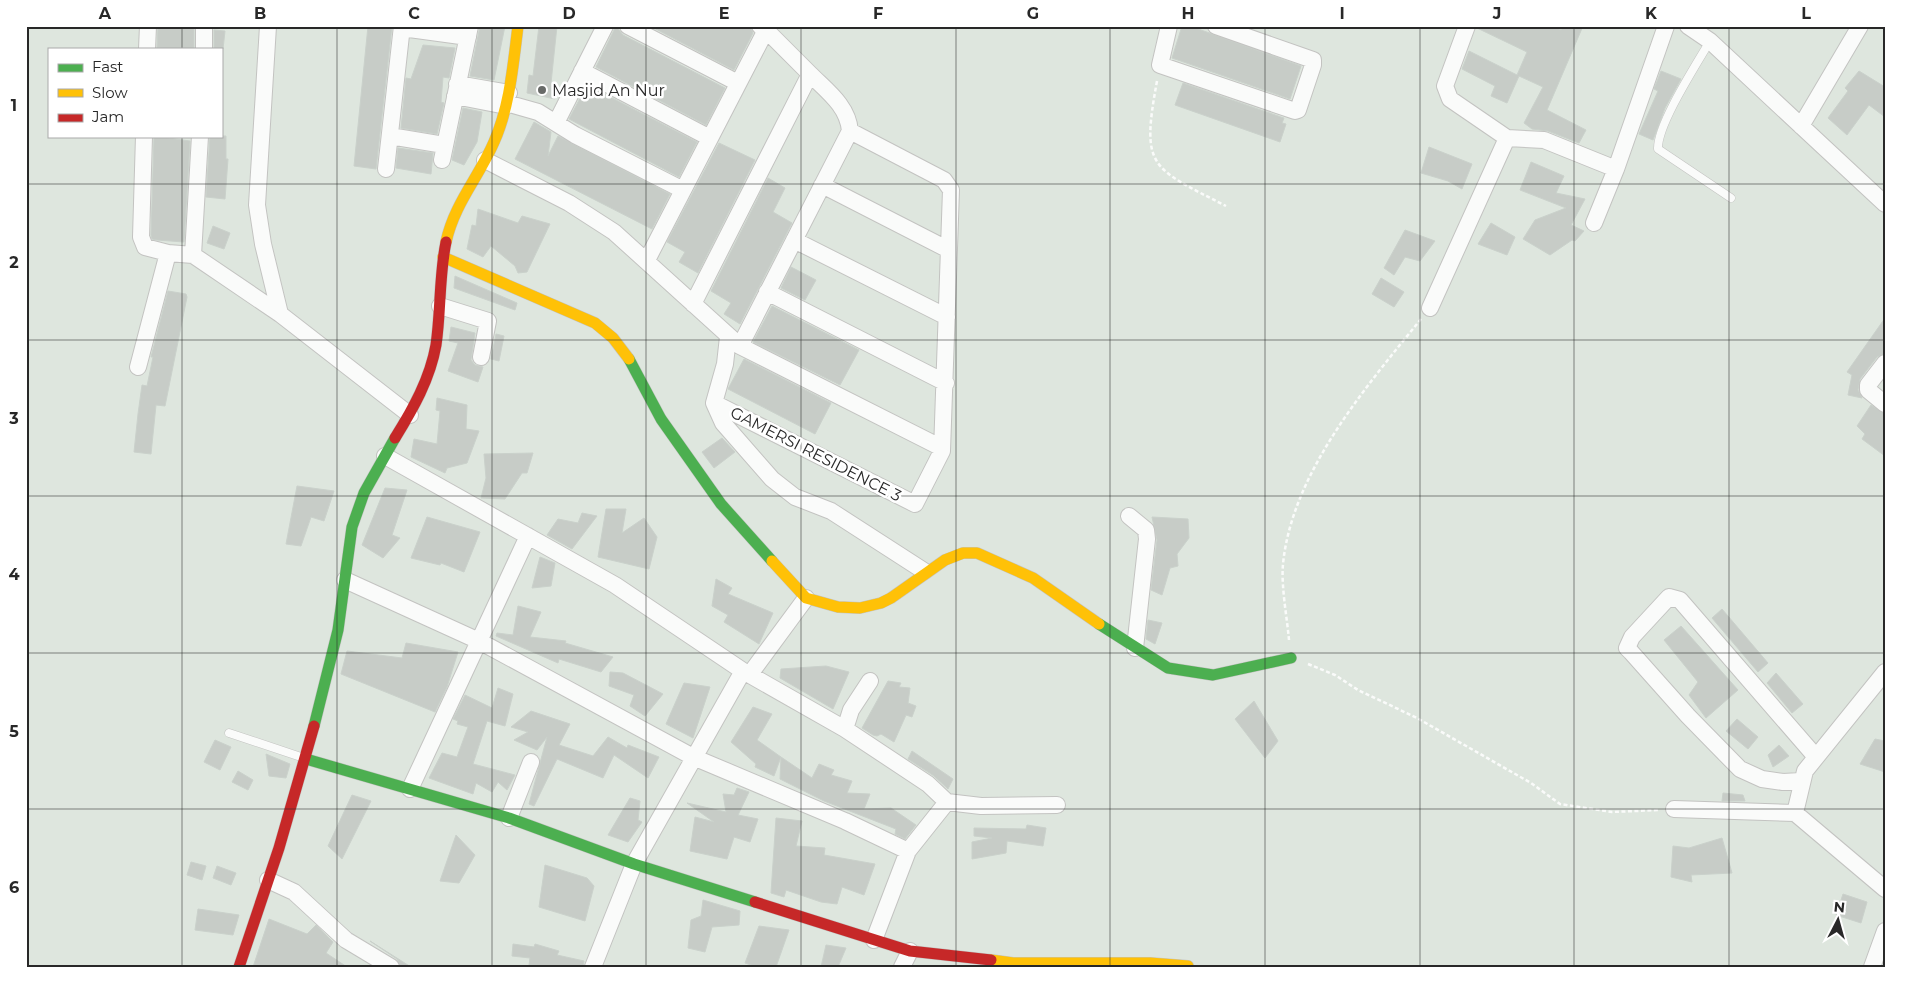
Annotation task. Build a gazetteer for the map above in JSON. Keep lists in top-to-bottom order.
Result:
{
  "streets": {
    "street": ["GAMERSI RESIDENCE 3"]
  },
  "places": ["Masjid An Nur"],
  "legend": ["Fast", "Slow", "Jam"],
  "north": "top",
  "grid": {
    "columns": [
      "A",
      "B",
      "C",
      "D",
      "E",
      "F",
      "G",
      "H",
      "I",
      "J",
      "K",
      "L"
    ],
    "rows": [
      "1",
      "2",
      "3",
      "4",
      "5",
      "6"
    ]
  }
}
